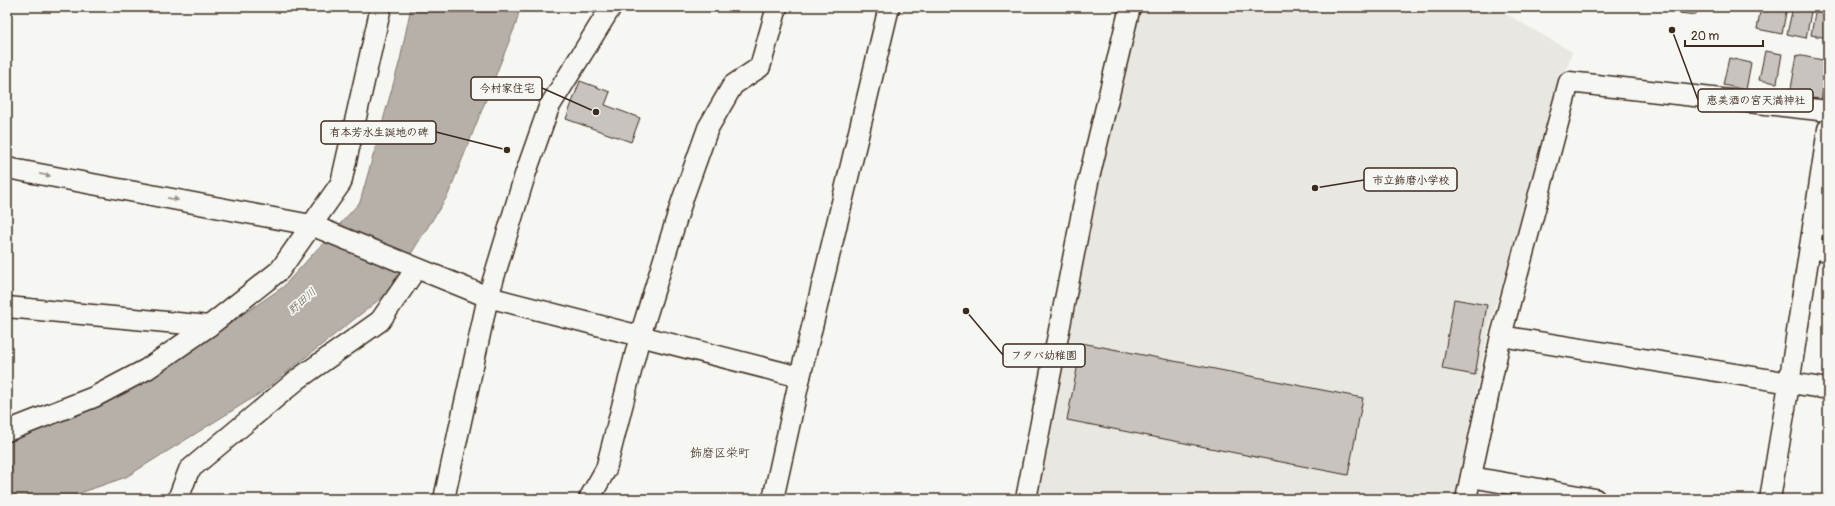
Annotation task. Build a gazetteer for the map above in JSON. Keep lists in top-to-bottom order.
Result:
{
  "districts": ["飾磨区栄町"],
  "water": ["野田川"],
  "places": [
    "恵美酒の宮天満神社",
    "今村家住宅",
    "有本芳水生誕地の碑",
    "市立飾磨小学校",
    "フタバ幼稚園"
  ],
  "scale_bar": "20 m"
}
